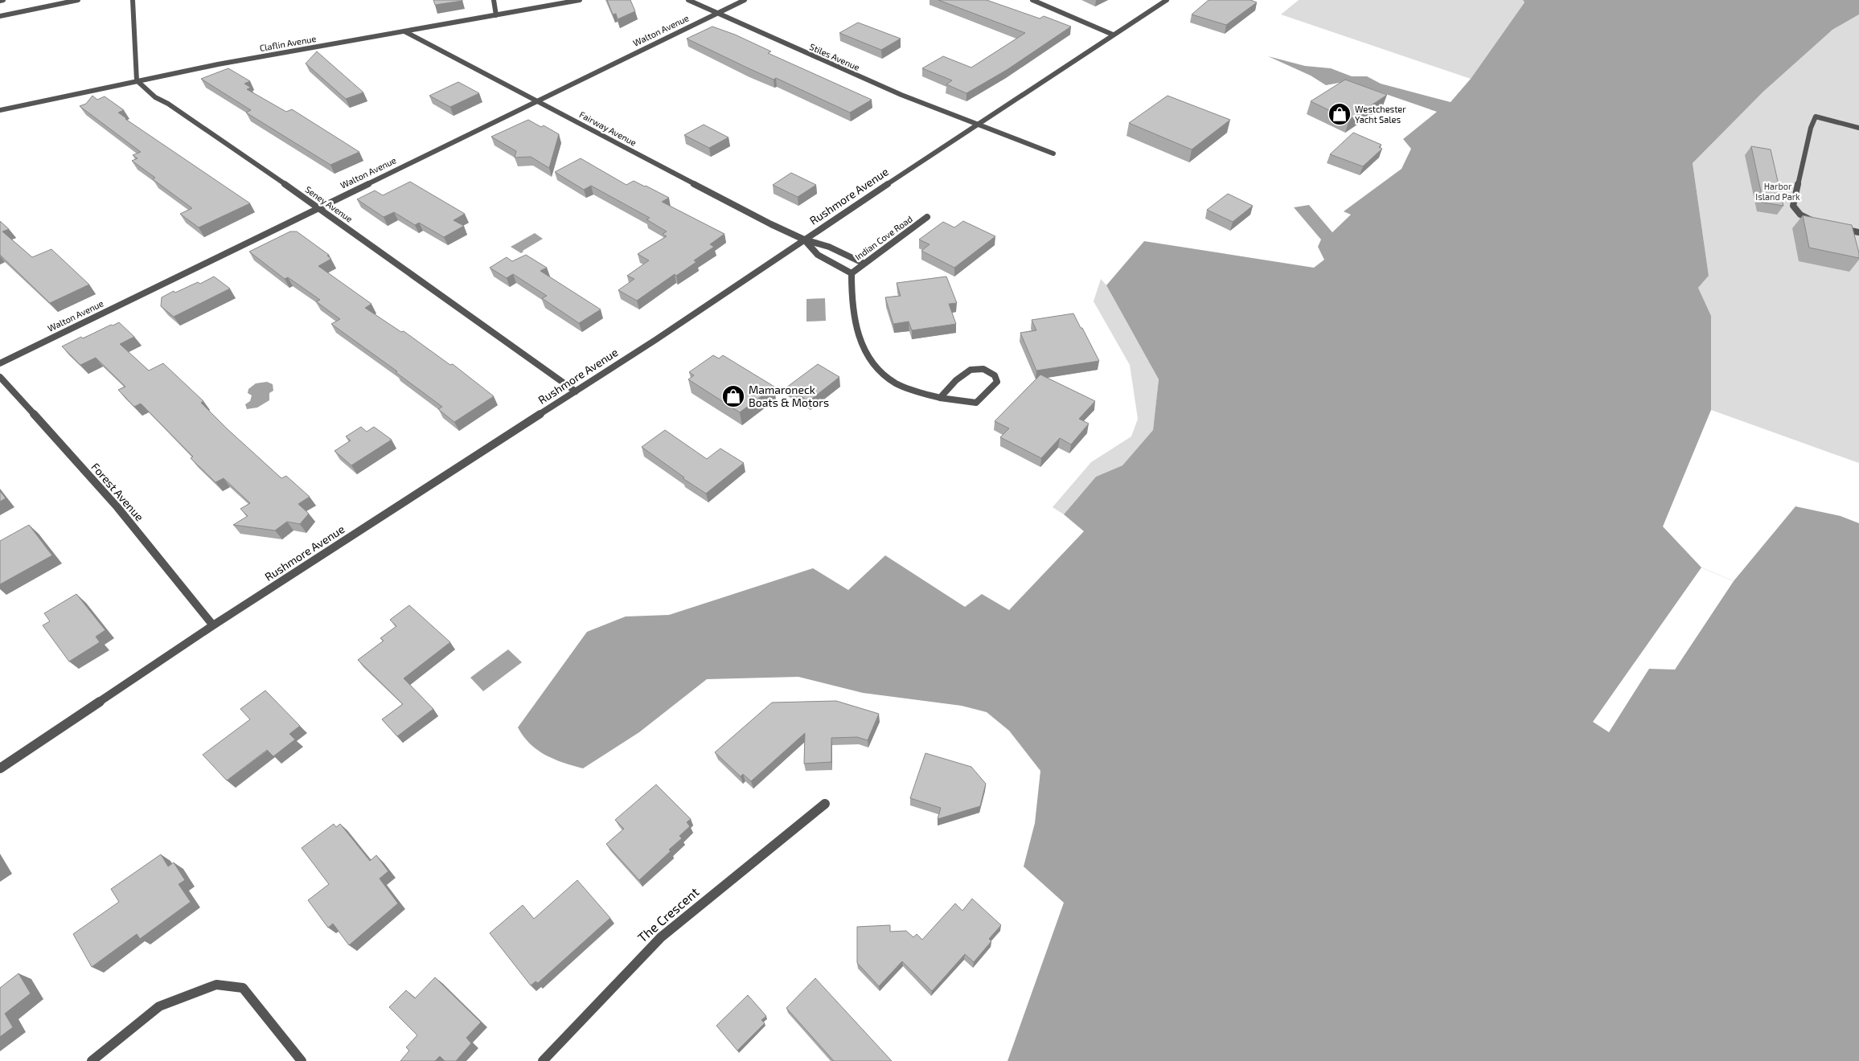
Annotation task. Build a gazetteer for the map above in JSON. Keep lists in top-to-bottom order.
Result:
{
  "streets": {
    "street": [
      "Walton Avenue",
      "Claflin Avenue",
      "Stiles Avenue",
      "Fairway Avenue",
      "Rushmore Avenue",
      "Seney Avenue",
      "Indian Cove Road",
      "Forest Avenue",
      "The Crescent"
    ]
  },
  "crossings": [
    ["Walton Avenue", "Stiles Avenue"],
    ["Walton Avenue", "Fairway Avenue"],
    ["Walton Avenue", "Seney Avenue"],
    ["Claflin Avenue", "Fairway Avenue"],
    ["Claflin Avenue", "Seney Avenue"],
    ["Stiles Avenue", "Rushmore Avenue"],
    ["Fairway Avenue", "Rushmore Avenue"],
    ["Fairway Avenue", "Indian Cove Road"],
    ["Rushmore Avenue", "Seney Avenue"],
    ["Rushmore Avenue", "Indian Cove Road"],
    ["Rushmore Avenue", "Forest Avenue"]
  ],
  "parks": ["Harbor Island Park"],
  "places": {
    "shop": ["Westchester Yacht Sales", "Mamaroneck Boats & Motors"]
  }
}
